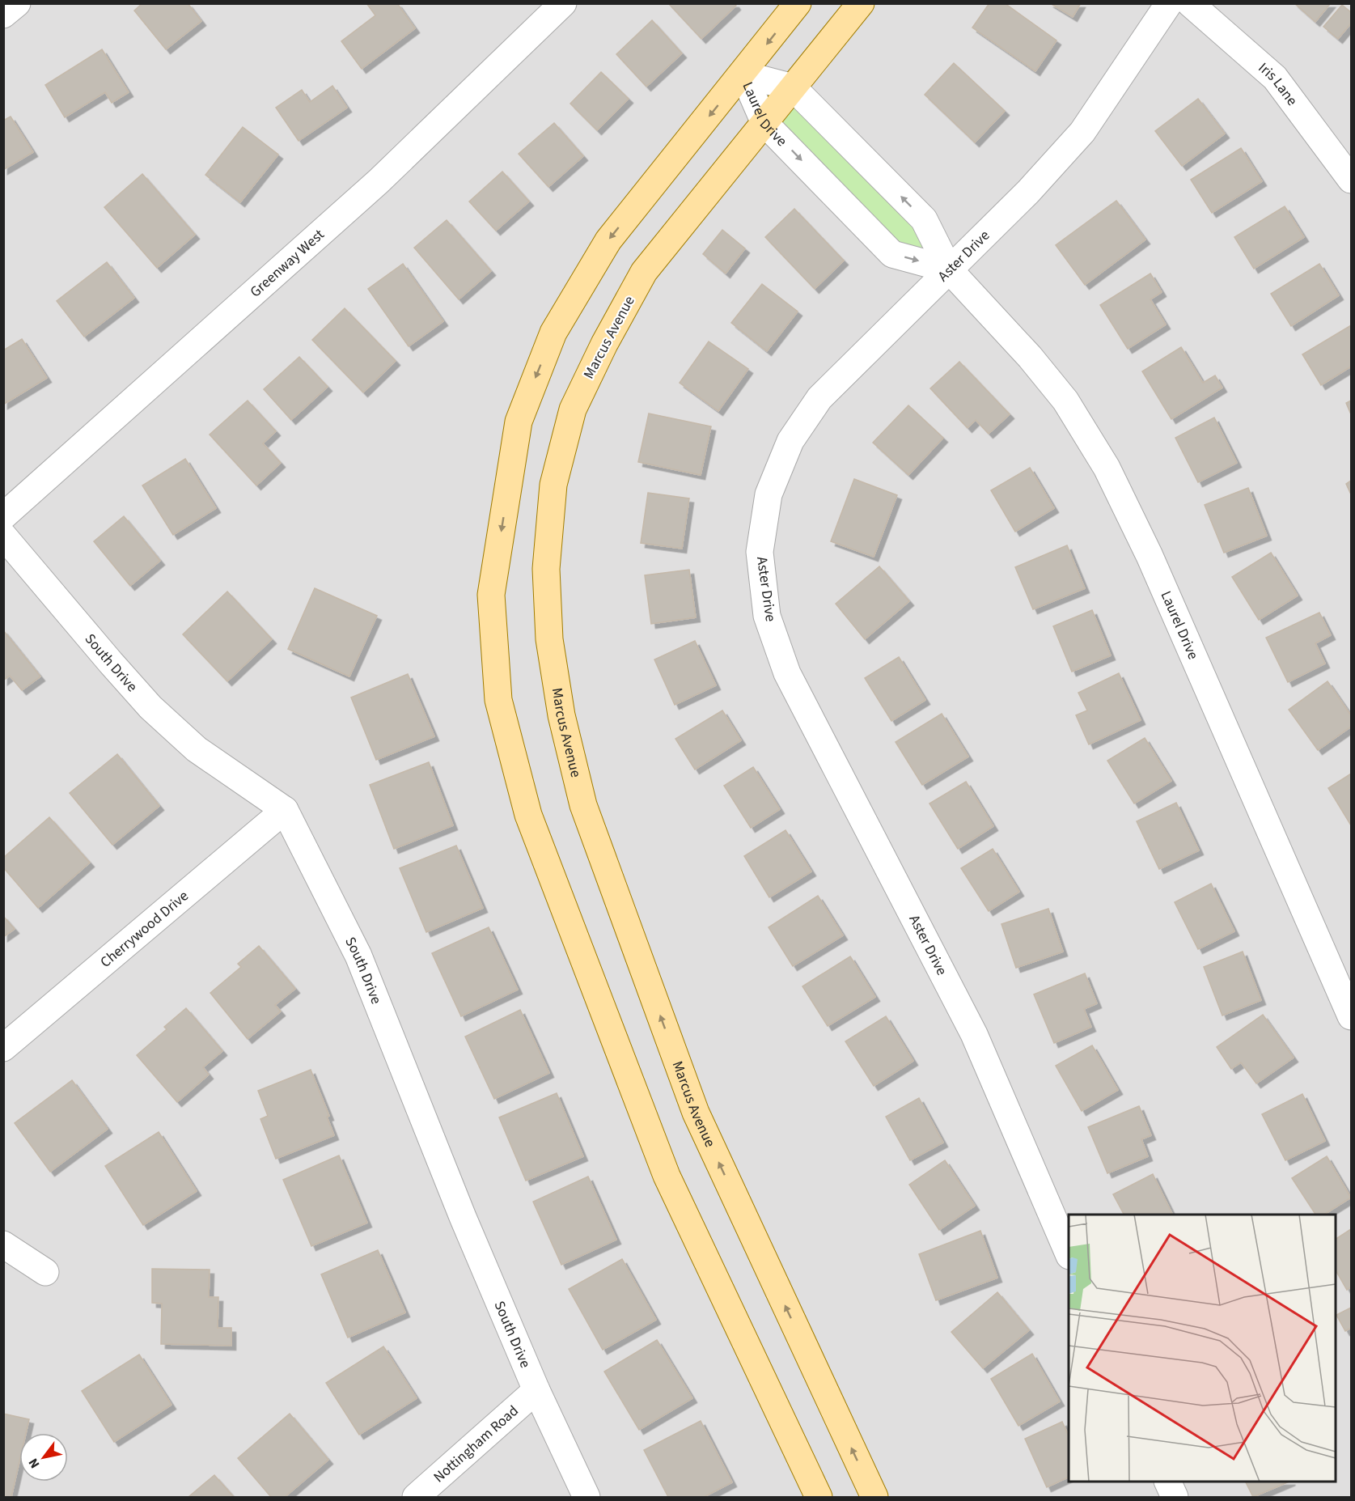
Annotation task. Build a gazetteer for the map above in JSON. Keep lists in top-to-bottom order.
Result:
{
  "streets": {
    "main road": ["Marcus Avenue"],
    "street": [
      "Iris Lane",
      "Laurel Drive",
      "Aster Drive",
      "Greenway West",
      "South Drive",
      "Cherrywood Drive",
      "Nottingham Road"
    ]
  },
  "crossings": [
    ["Laurel Drive", "Aster Drive"],
    ["Laurel Drive", "Marcus Avenue"],
    ["South Drive", "Cherrywood Drive"],
    ["South Drive", "Nottingham Road"]
  ],
  "north": "bottom left"
}
